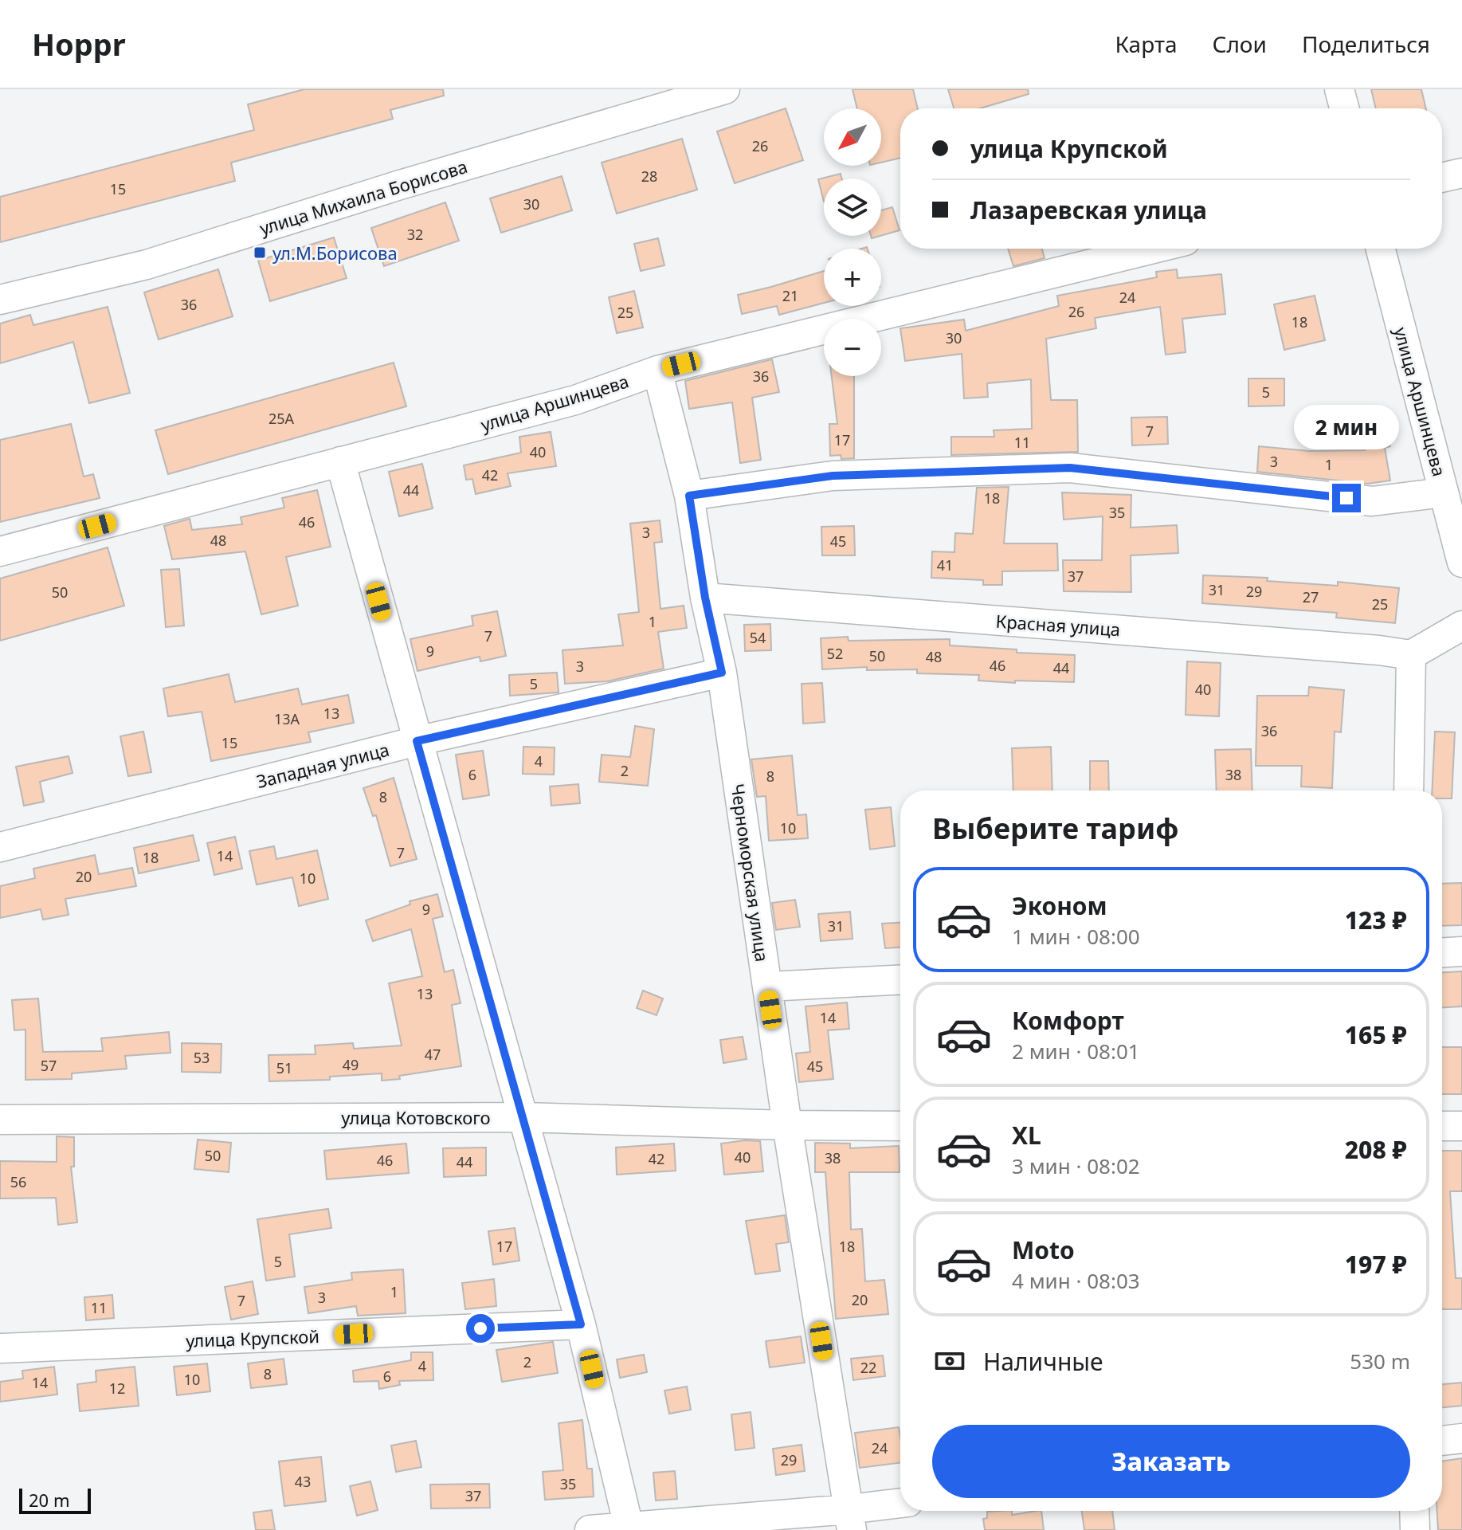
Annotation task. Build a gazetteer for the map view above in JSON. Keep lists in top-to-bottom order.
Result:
{
  "streets": {
    "street": [
      "улица Михаила Борисова",
      "улица Аршинцева",
      "Красная улица",
      "Западная улица",
      "Черноморская улица",
      "улица Котовского",
      "улица Крупской"
    ]
  },
  "crossings": [
    ["улица Аршинцева", "Черноморская улица"],
    ["Красная улица", "Черноморская улица"],
    ["Западная улица", "Черноморская улица"],
    ["Черноморская улица", "улица Котовского"]
  ],
  "places": {
    "transit": ["ул.М.Борисова"]
  },
  "house_numbers": [
    "26",
    "28",
    "15",
    "30",
    "32",
    "21",
    "24",
    "36",
    "26",
    "25",
    "18",
    "30",
    "36",
    "5",
    "25А",
    "7",
    "17",
    "11",
    "40",
    "3",
    "1",
    "42",
    "44",
    "18",
    "35",
    "46",
    "3",
    "48",
    "45",
    "41",
    "37",
    "31",
    "29",
    "50",
    "27",
    "25",
    "1",
    "7",
    "54",
    "9",
    "52",
    "50",
    "48",
    "46",
    "3",
    "44",
    "5",
    "40",
    "13",
    "13А",
    "36",
    "15",
    "4",
    "2",
    "6",
    "38",
    "8",
    "8",
    "10",
    "7",
    "14",
    "18",
    "20",
    "10",
    "9",
    "31",
    "13",
    "14",
    "47",
    "53",
    "49",
    "57",
    "45",
    "51",
    "50",
    "40",
    "38",
    "42",
    "46",
    "44",
    "56",
    "17",
    "18",
    "5",
    "1",
    "3",
    "20",
    "7",
    "11",
    "2",
    "4",
    "22",
    "8",
    "6",
    "10",
    "14",
    "12",
    "24",
    "29",
    "43",
    "35",
    "37"
  ],
  "scale_bar": "20 m",
  "north": "bottom left",
  "page": {
    "header": "Hoppr",
    "nav": ["Карта", "Слои", "Поделиться"],
    "map_buttons": ["+", "−"],
    "banner": ["улица Крупской", "Лазаревская улица"],
    "bubble": "2 мин",
    "heading": "Выберите тариф",
    "list": [
      {
        "name": "Эконом",
        "note": "1 мин · 08:00",
        "value": "123 ₽"
      },
      {
        "name": "Комфорт",
        "note": "2 мин · 08:01",
        "value": "165 ₽"
      },
      {
        "name": "XL",
        "note": "3 мин · 08:02",
        "value": "208 ₽"
      },
      {
        "name": "Moto",
        "note": "4 мин · 08:03",
        "value": "197 ₽"
      }
    ],
    "pay": ["Наличные", "530 m"],
    "buttons": "Заказать",
    "scale": "20 m"
  }
}
